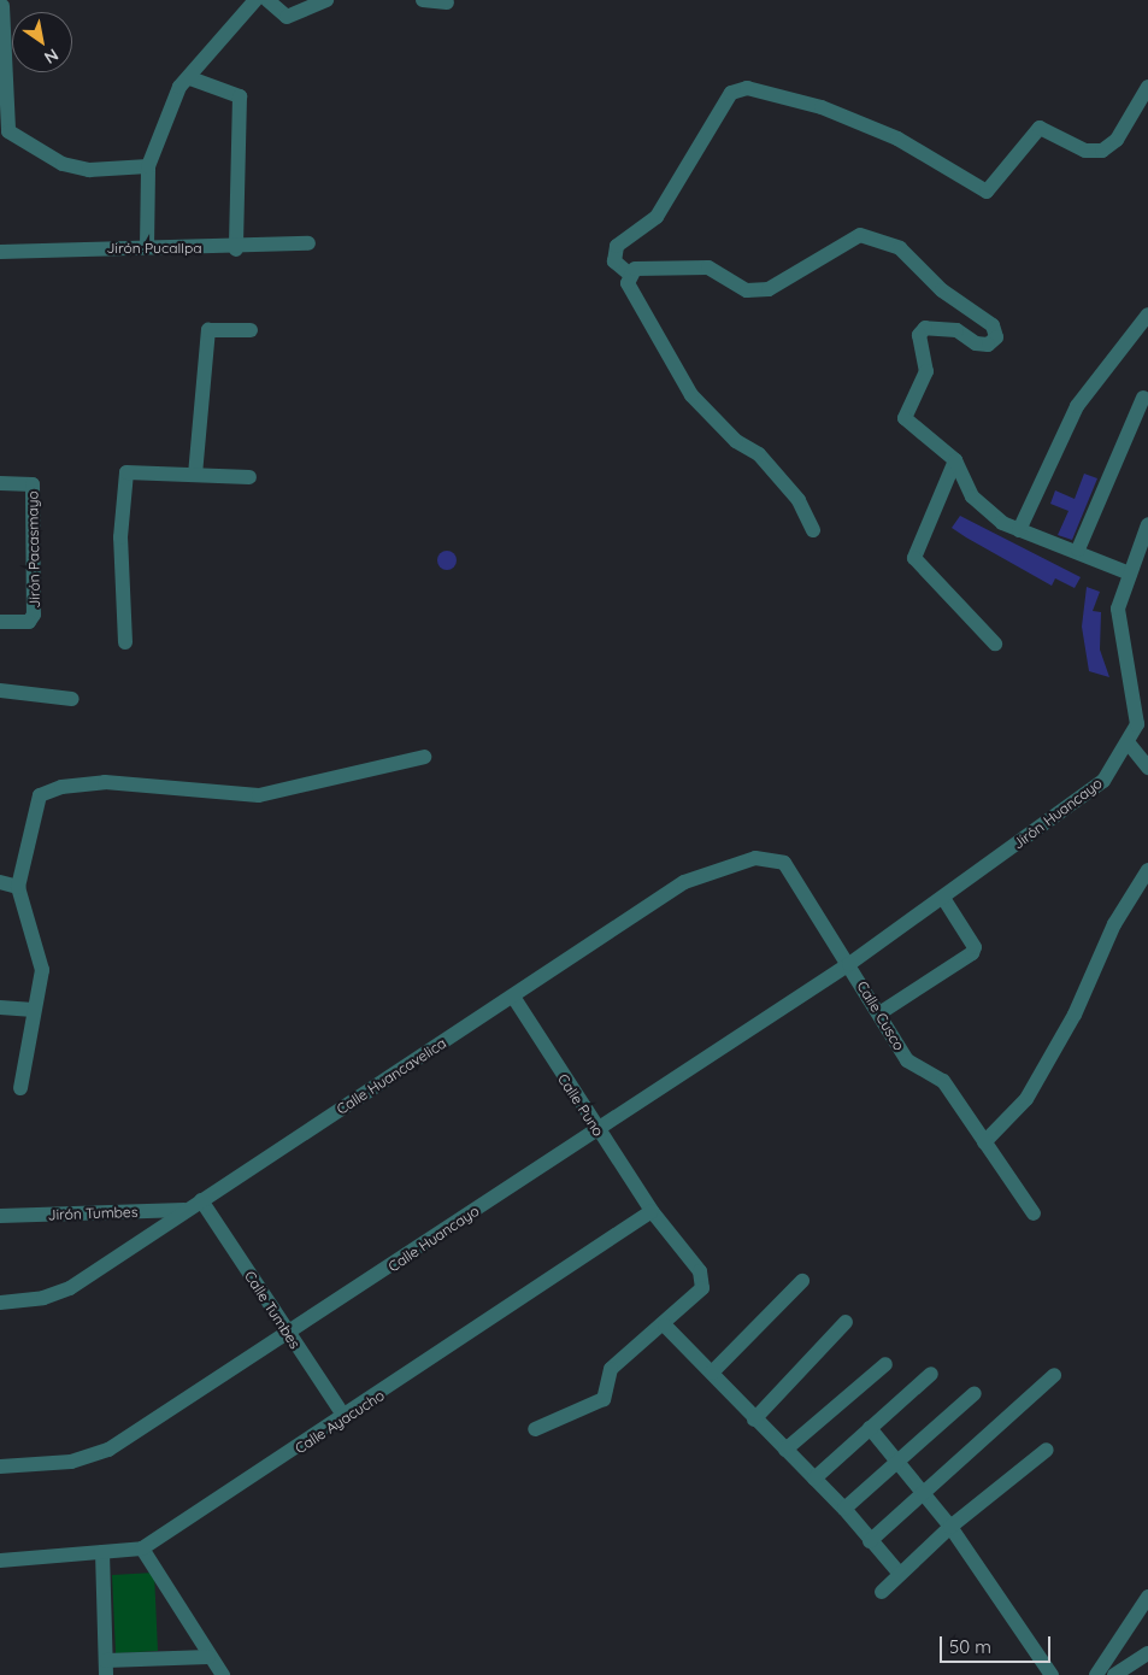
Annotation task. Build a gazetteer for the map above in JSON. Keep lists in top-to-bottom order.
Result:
{
  "streets": {
    "street": [
      "Jirón Pucallpa",
      "Jirón Pacasmayo",
      "Jirón Huancayo",
      "Calle Cusco",
      "Calle Huancavelica",
      "Calle Puno",
      "Jirón Tumbes",
      "Calle Huancayo",
      "Calle Tumbes",
      "Calle Ayacucho"
    ]
  },
  "crossings": [
    ["Jirón Huancayo", "Calle Cusco"],
    ["Jirón Huancayo", "Calle Huancayo"],
    ["Calle Cusco", "Calle Huancavelica"],
    ["Calle Cusco", "Calle Huancayo"],
    ["Calle Huancavelica", "Calle Puno"],
    ["Calle Huancavelica", "Jirón Tumbes"],
    ["Calle Huancavelica", "Calle Tumbes"],
    ["Calle Puno", "Calle Huancayo"],
    ["Calle Puno", "Calle Ayacucho"],
    ["Calle Huancayo", "Calle Tumbes"],
    ["Calle Tumbes", "Calle Ayacucho"]
  ],
  "scale_bar": "50 m",
  "north": "bottom right"
}
